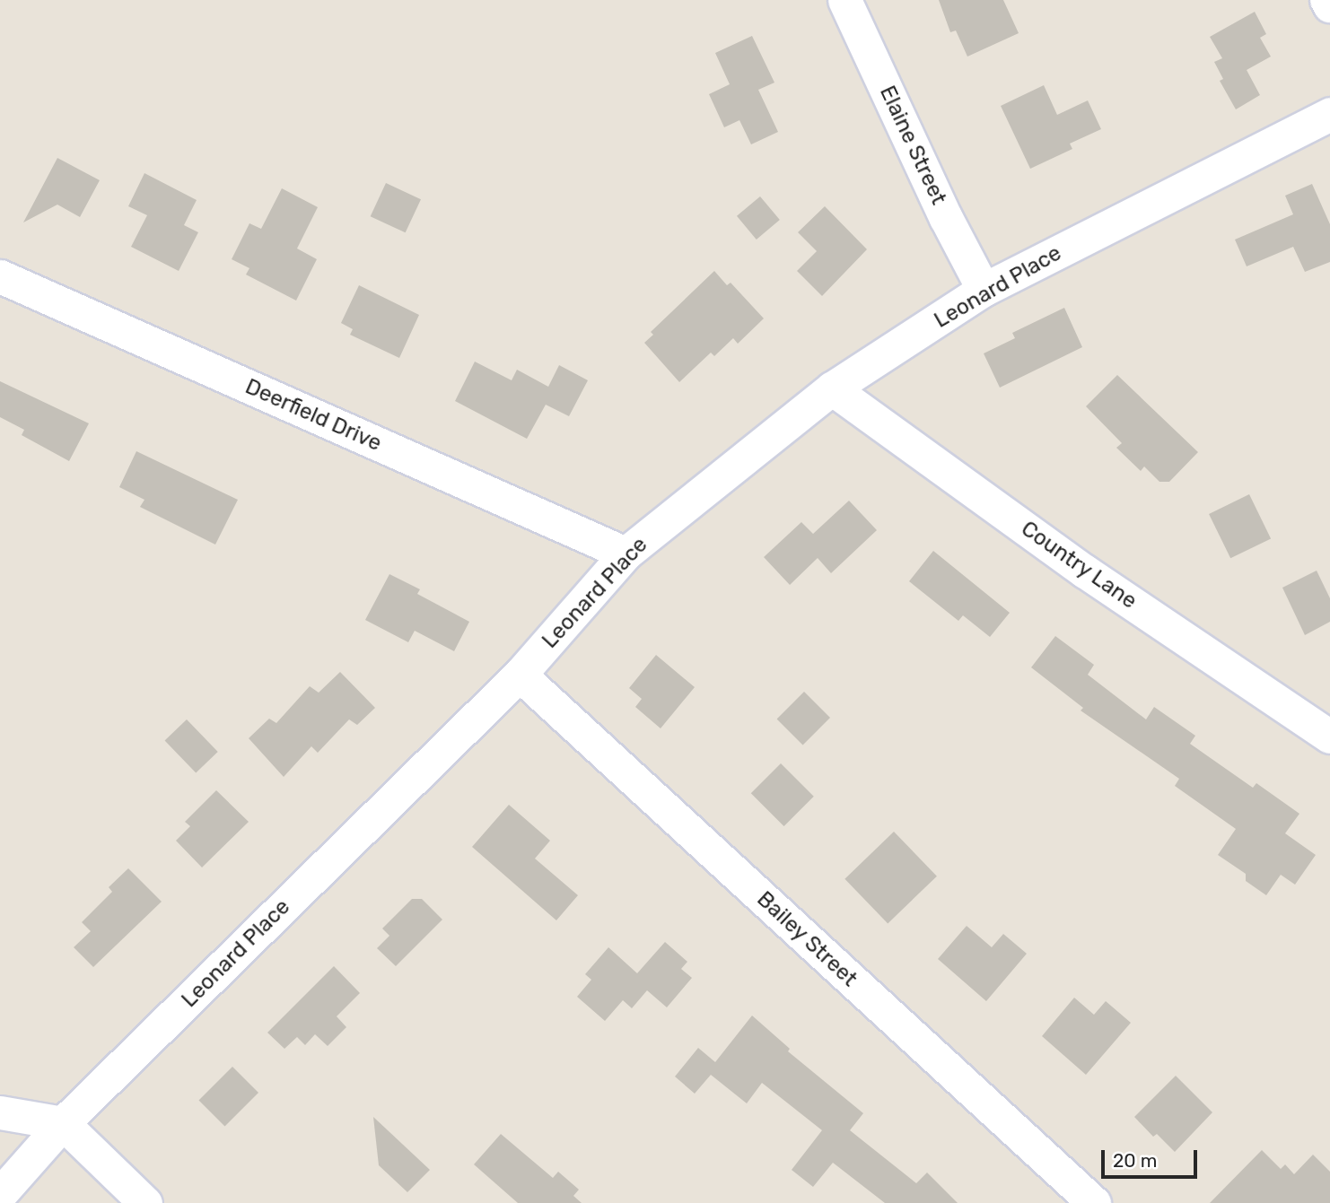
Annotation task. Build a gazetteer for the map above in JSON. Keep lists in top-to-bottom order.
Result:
{
  "streets": {
    "street": [
      "Elaine Street",
      "Leonard Place",
      "Deerfield Drive",
      "Country Lane",
      "Bailey Street"
    ]
  },
  "crossings": [
    ["Elaine Street", "Leonard Place"],
    ["Leonard Place", "Deerfield Drive"],
    ["Leonard Place", "Country Lane"],
    ["Leonard Place", "Bailey Street"]
  ],
  "scale_bar": "20 m"
}
